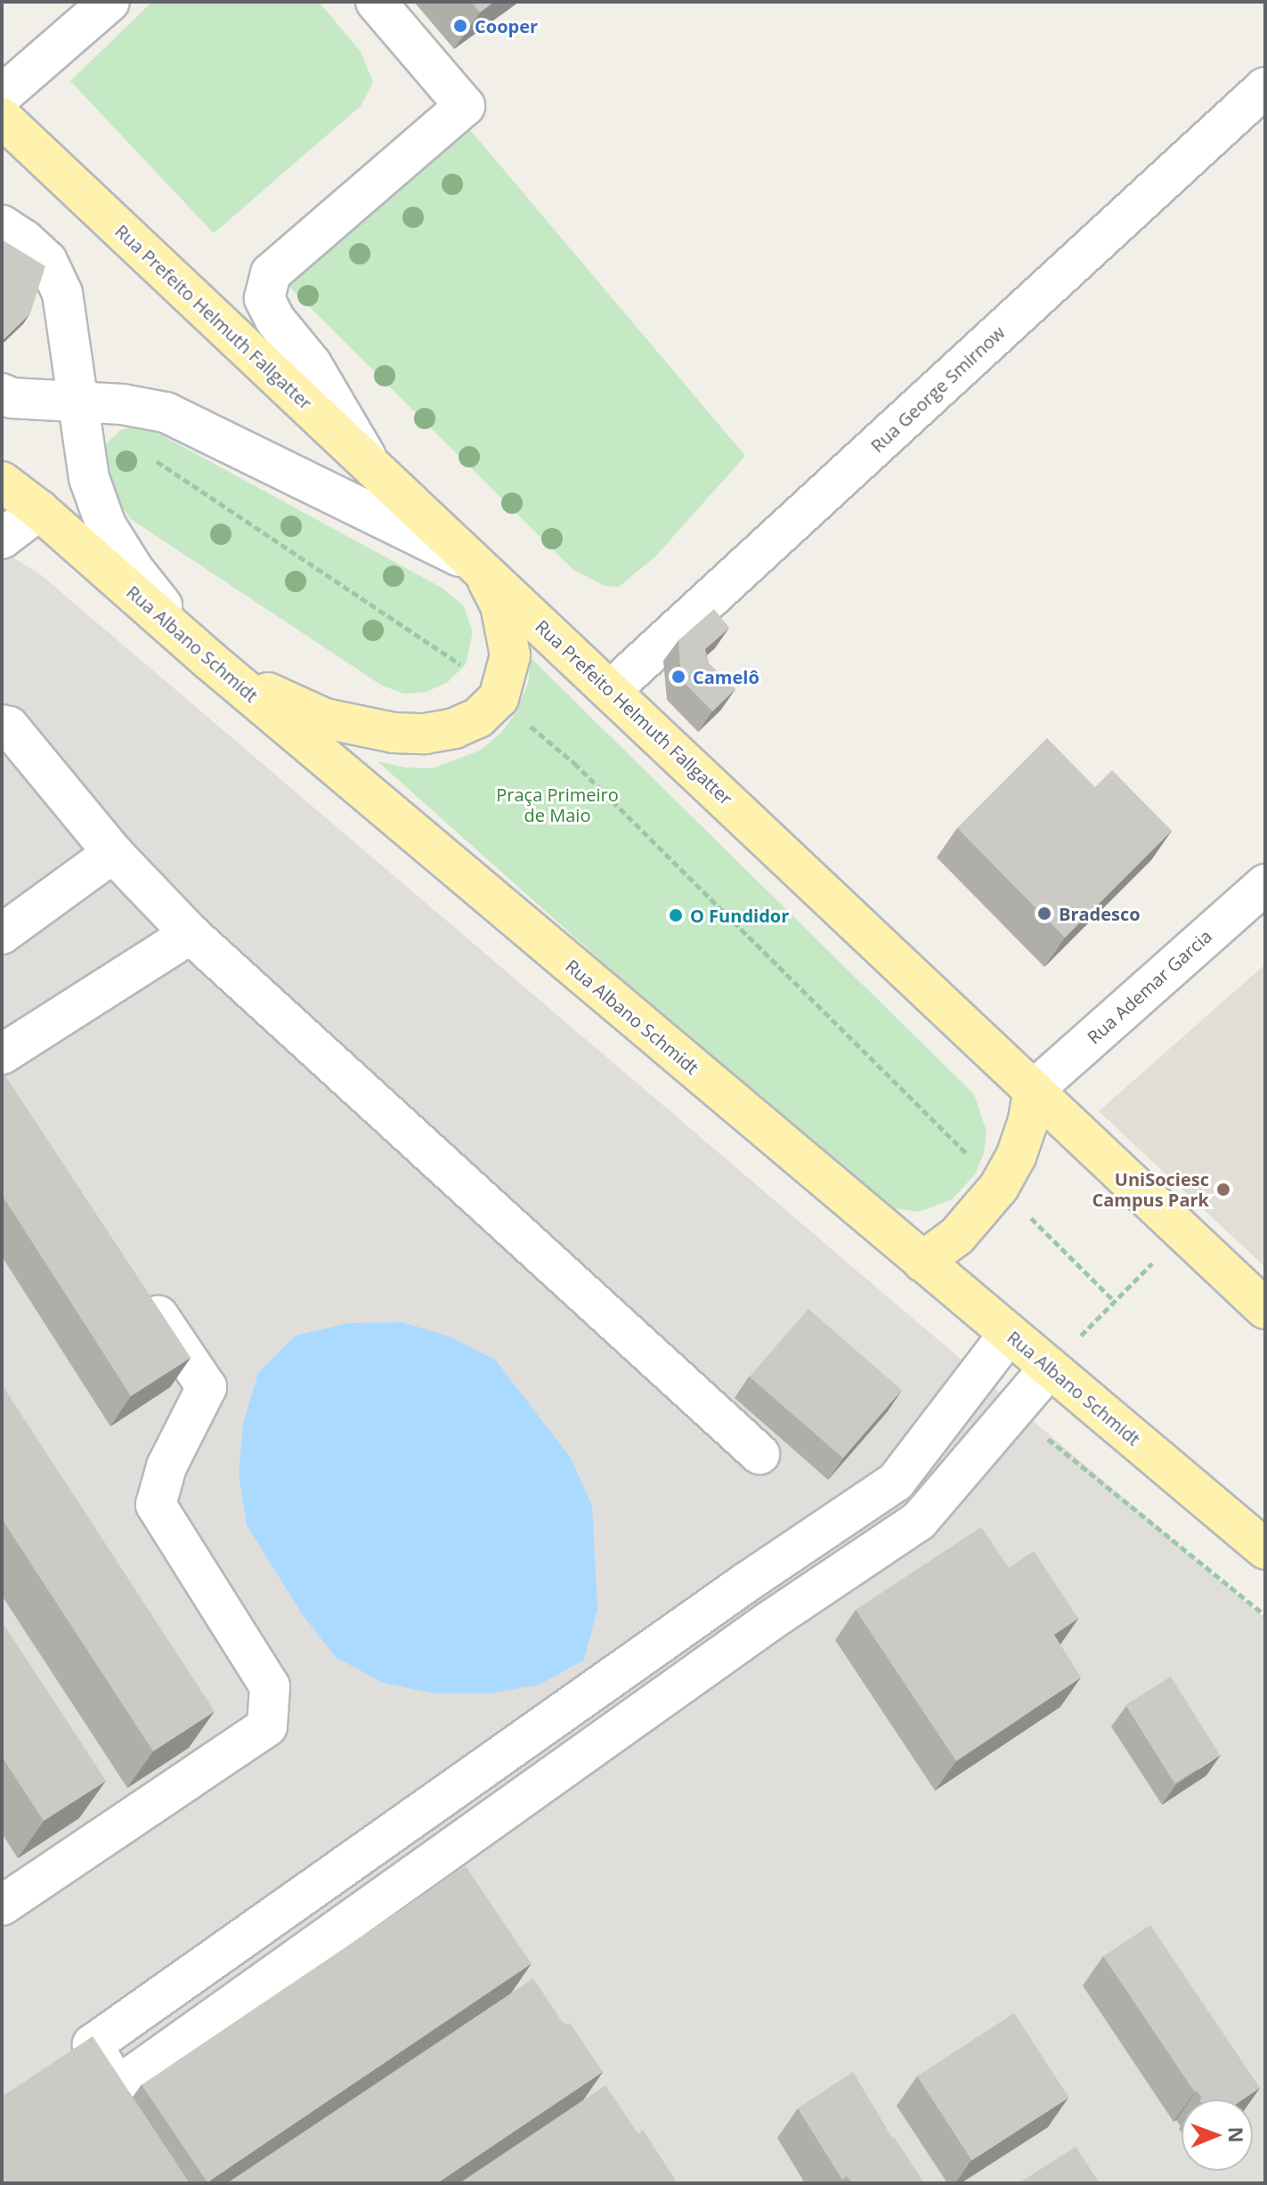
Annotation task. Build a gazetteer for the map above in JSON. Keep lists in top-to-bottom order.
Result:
{
  "streets": {
    "main road": ["Rua Prefeito Helmuth Fallgatter", "Rua Albano Schmidt"],
    "street": ["Rua George Smirnow", "Rua Ademar Garcia"]
  },
  "crossings": [
    ["Rua Prefeito Helmuth Fallgatter", "Rua George Smirnow"],
    ["Rua Prefeito Helmuth Fallgatter", "Rua Ademar Garcia"]
  ],
  "parks": ["Praça Primeiro de Maio"],
  "places": [
    "Cooper",
    "Camelô",
    "Bradesco",
    "O Fundidor",
    "UniSociesc Campus Park"
  ],
  "north": "right"
}
